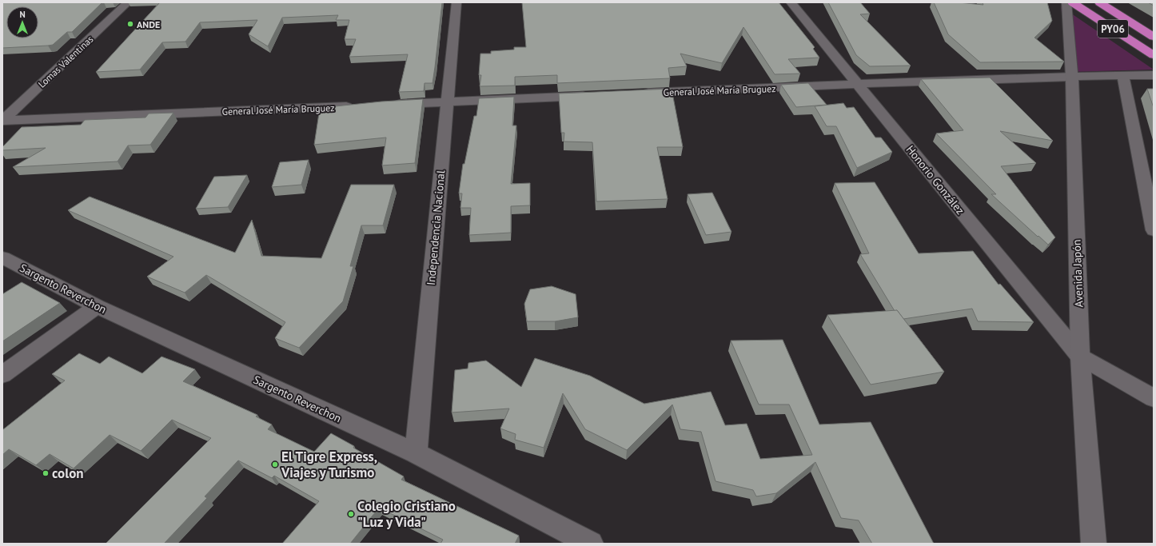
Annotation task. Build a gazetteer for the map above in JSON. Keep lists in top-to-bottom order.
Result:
{
  "streets": {
    "highway": ["PY06"],
    "street": [
      "Lomas Valentinas",
      "General José María Bruguez",
      "Honorio González",
      "Independencia Nacional",
      "Avenida Japón",
      "Sargento Reverchon"
    ]
  },
  "crossings": [
    ["Lomas Valentinas", "General José María Bruguez"],
    ["General José María Bruguez", "Honorio González"],
    ["General José María Bruguez", "Avenida Japón"],
    ["Honorio González", "Avenida Japón"],
    ["Independencia Nacional", "Sargento Reverchon"]
  ],
  "places": [
    "ANDE",
    "El Tigre Express, Viajes y Turismo",
    "colon",
    "Colegio Cristiano \"Luz y Vida\""
  ],
  "north": "top"
}
